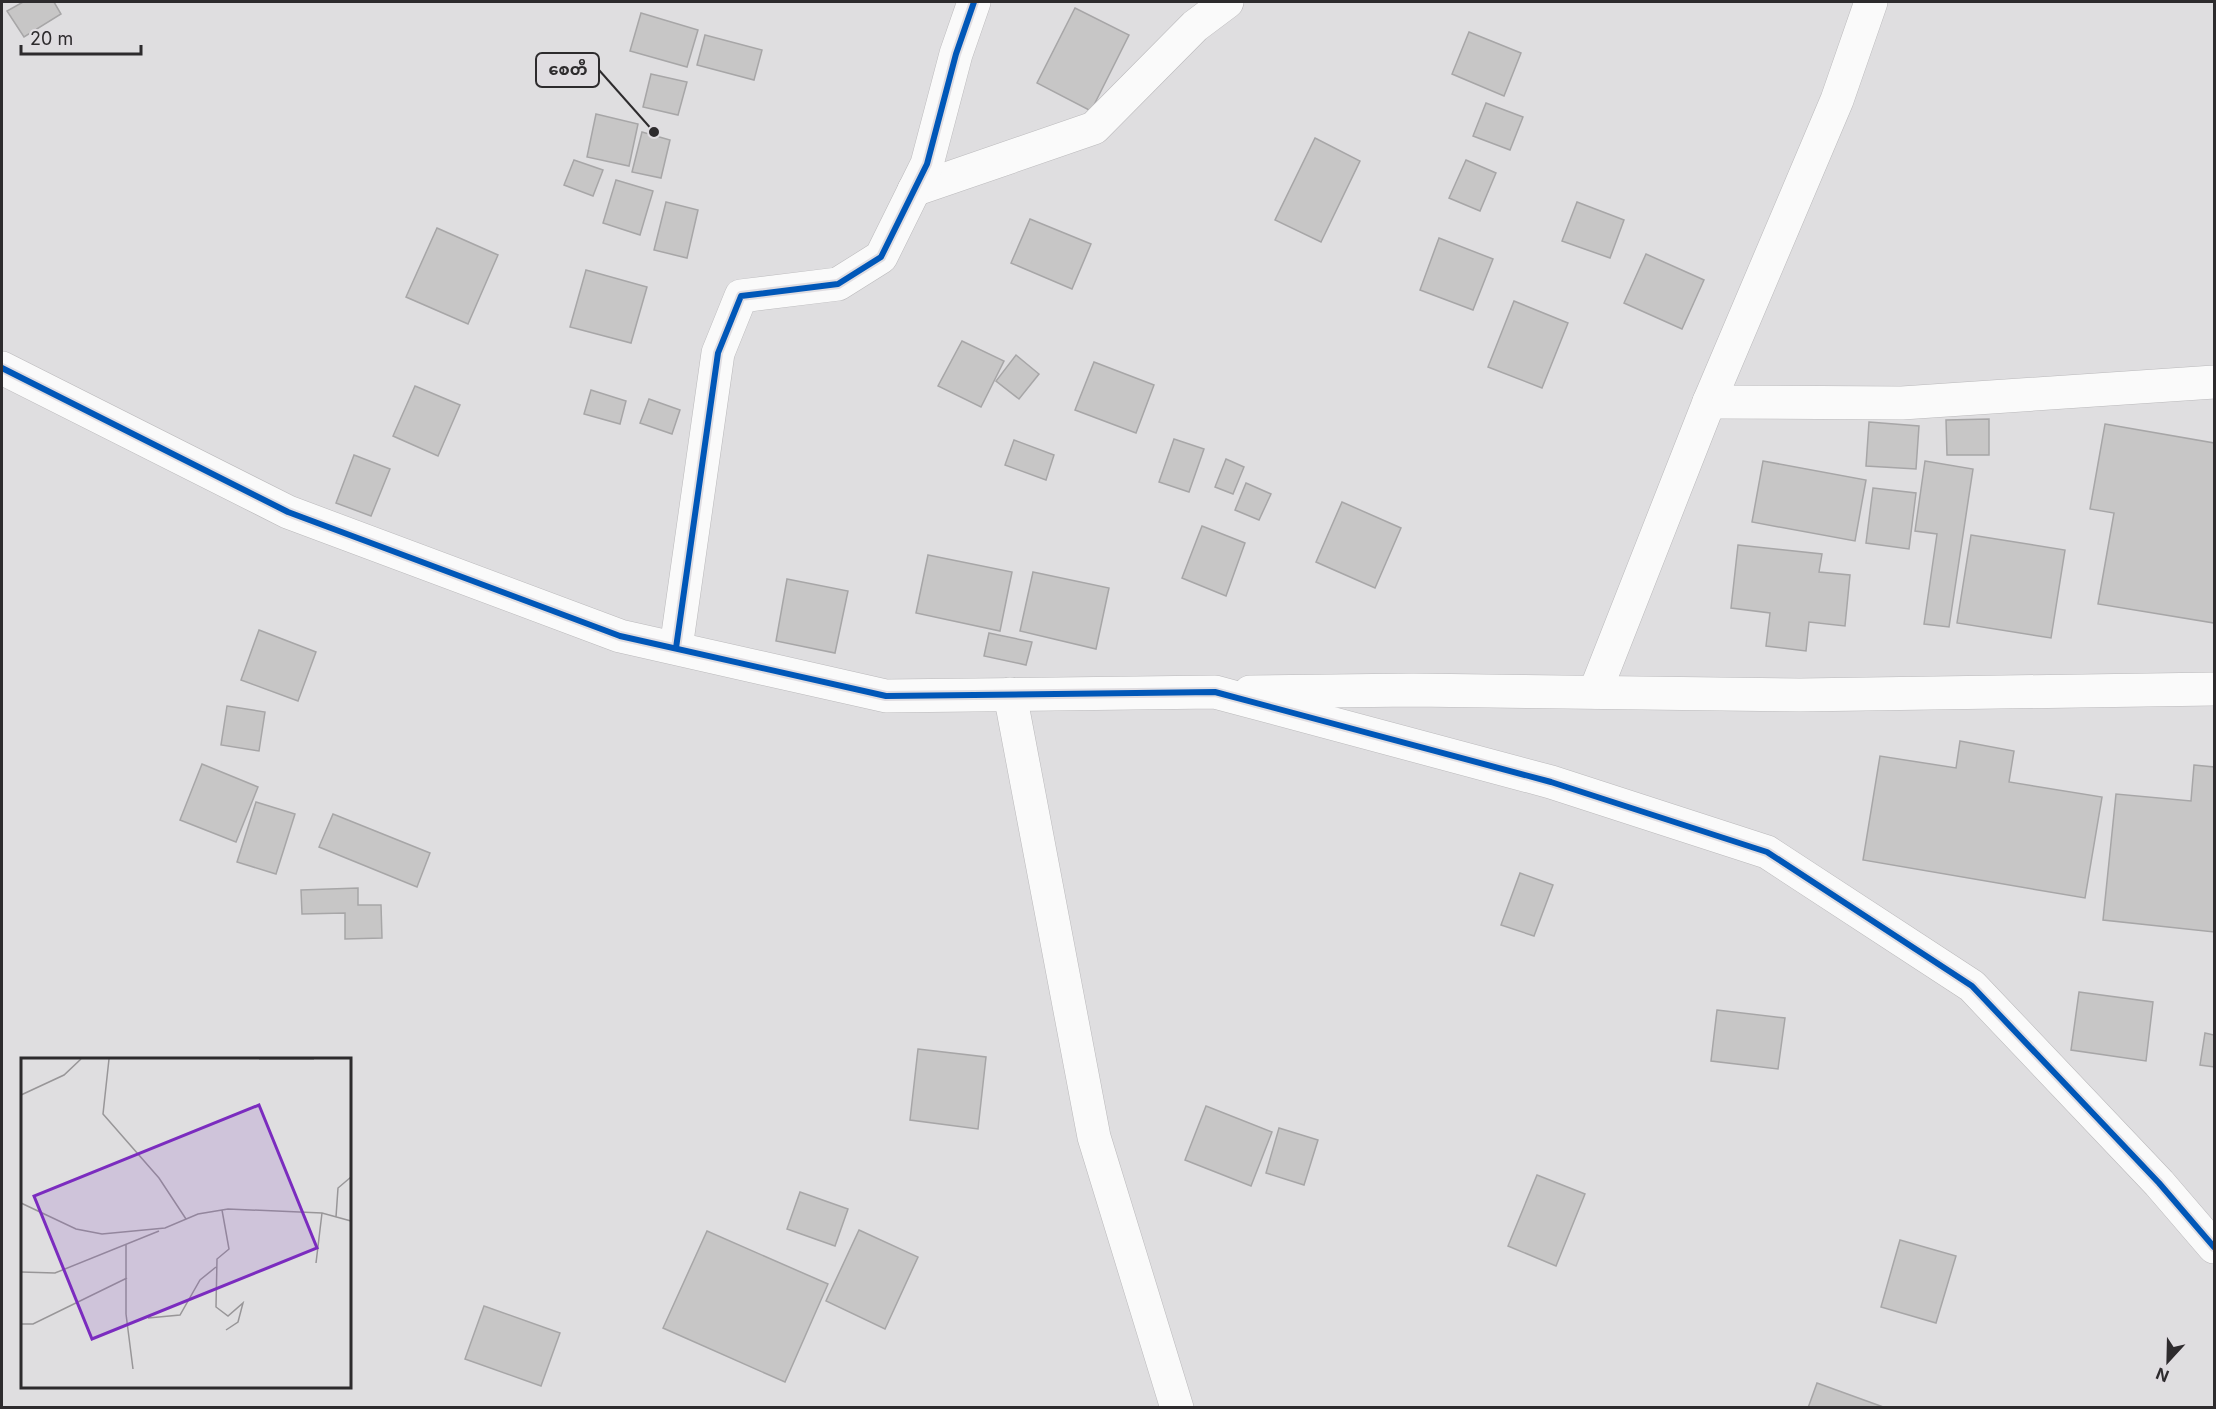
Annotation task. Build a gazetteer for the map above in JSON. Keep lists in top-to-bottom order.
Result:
{
  "places": ["စေတီ"],
  "scale_bar": "20 m",
  "north": "bottom"
}
